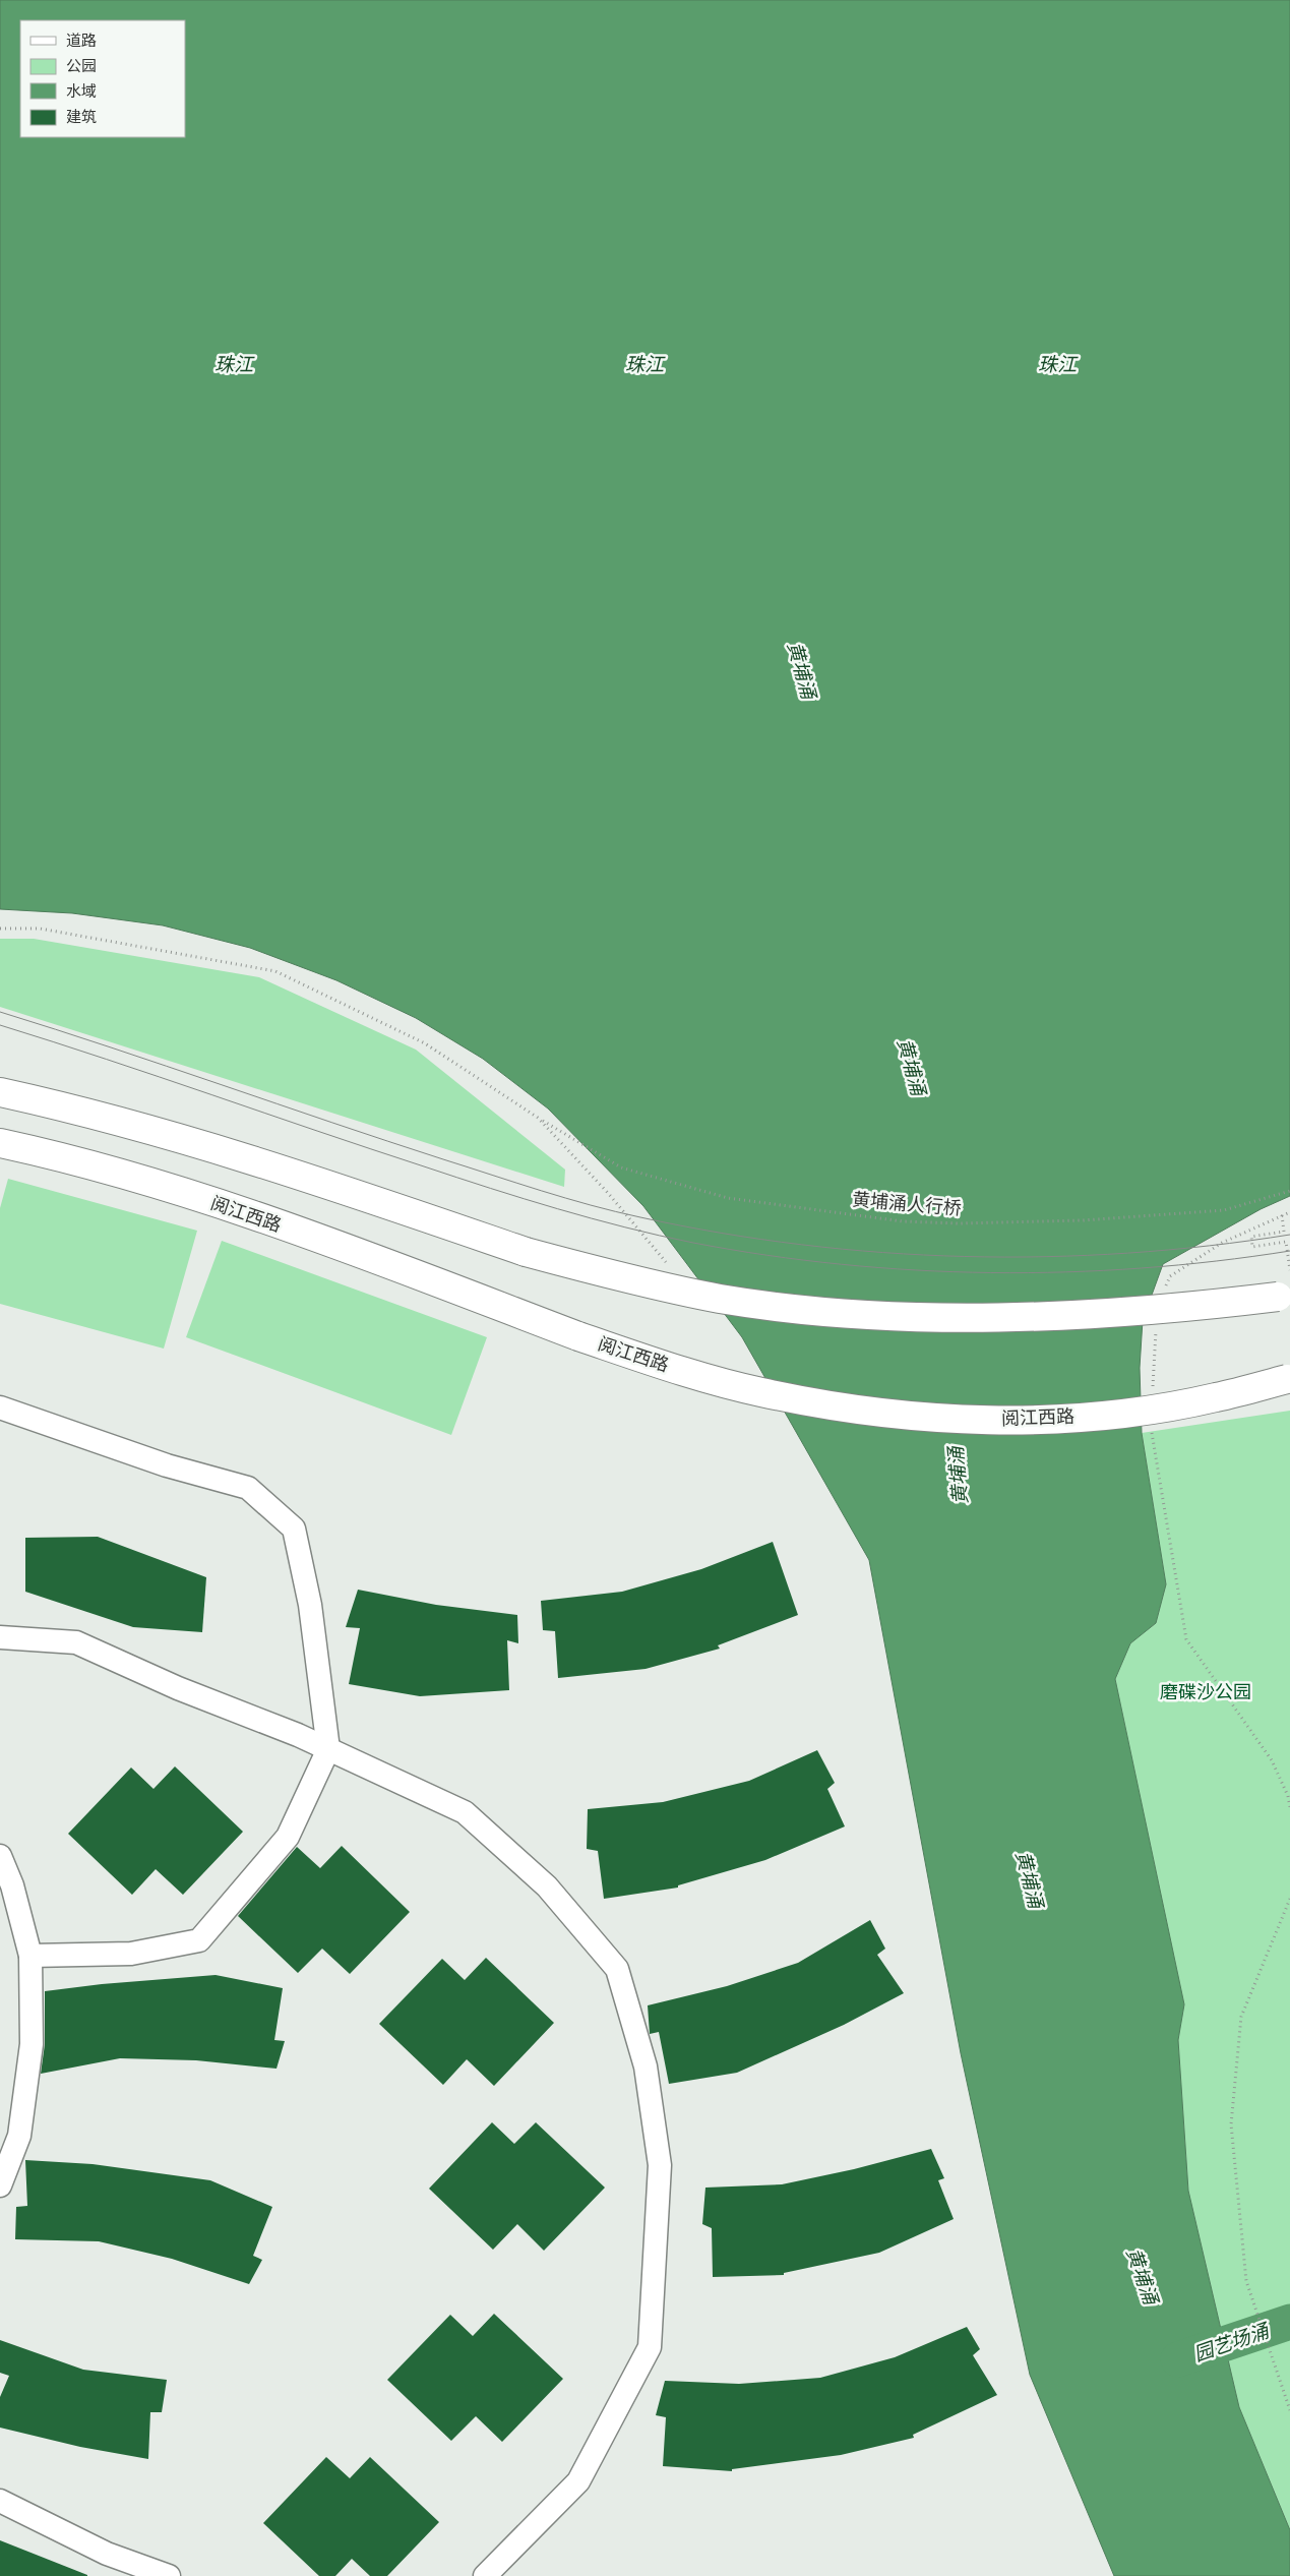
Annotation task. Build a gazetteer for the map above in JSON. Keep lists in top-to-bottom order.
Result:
{
  "streets": {
    "main road": ["阅江西路"],
    "path": ["黄埔涌人行桥"]
  },
  "water": ["珠江", "黄埔涌", "园艺场涌"],
  "parks": ["磨碟沙公园"],
  "legend": [
    "道路",
    "公园",
    "水域",
    "建筑"
  ]
}
